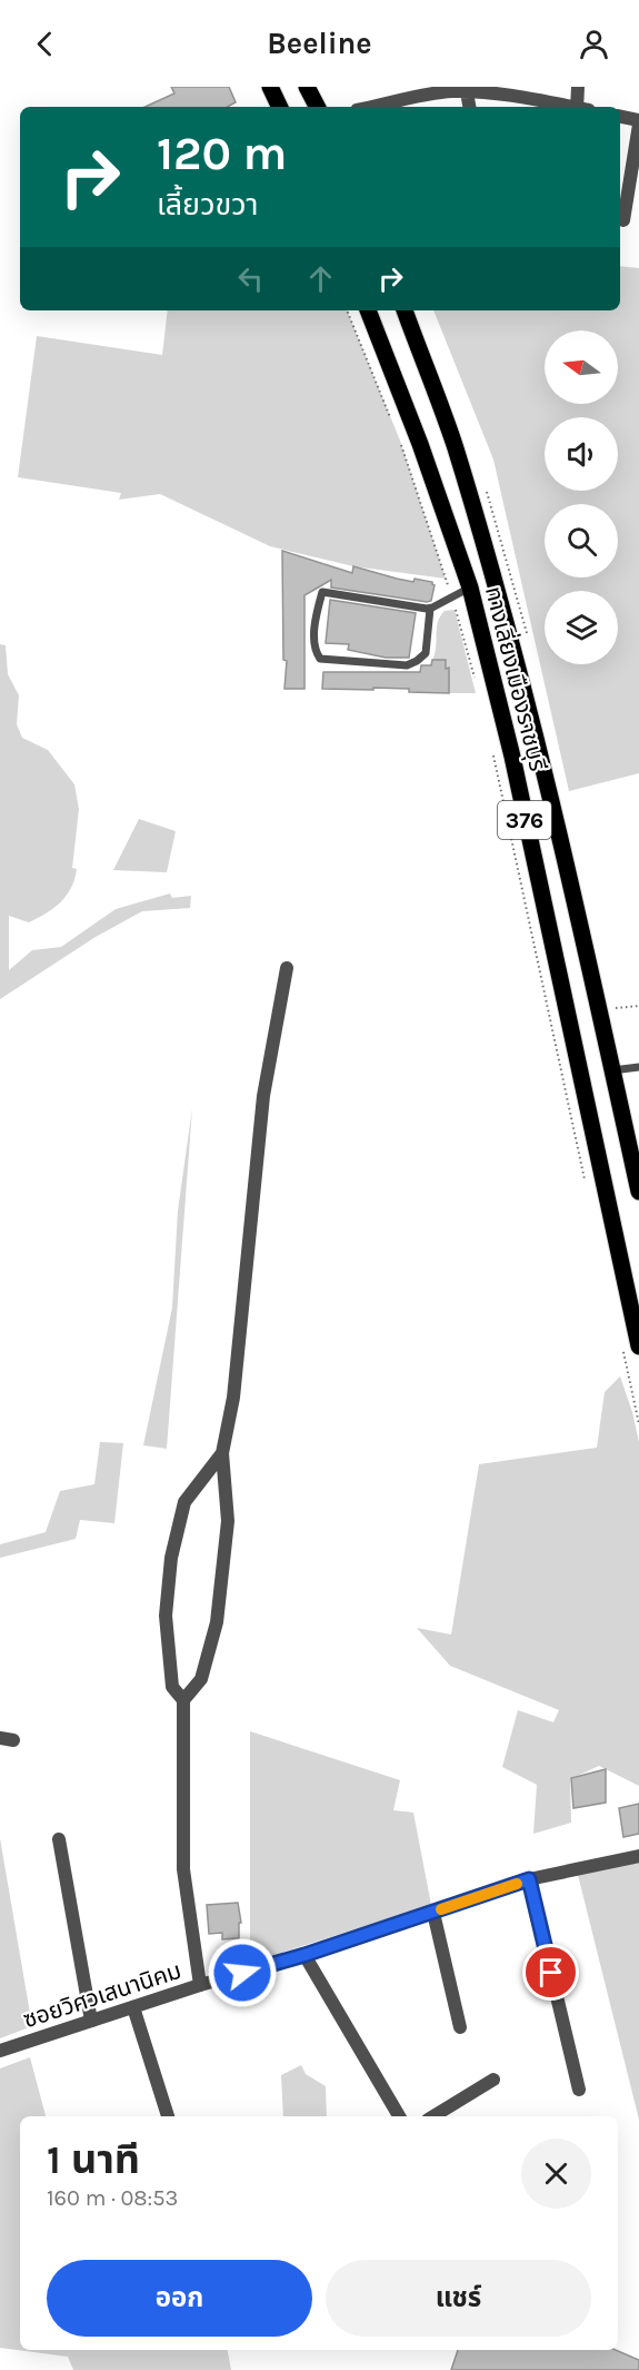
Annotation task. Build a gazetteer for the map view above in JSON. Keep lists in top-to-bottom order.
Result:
{
  "streets": {
    "main road": ["ทางเลี่ยงเมืองราชบุรี", "376"],
    "street": ["ซอยวิศวเสนานิคม"]
  },
  "north": "left",
  "page": {
    "header": "Beeline",
    "turn": ["120 m", "เลี้ยวขวา"],
    "heading": ["1 นาที", "160 m · 08:53"],
    "buttons": ["ออก", "แชร์"]
  }
}
